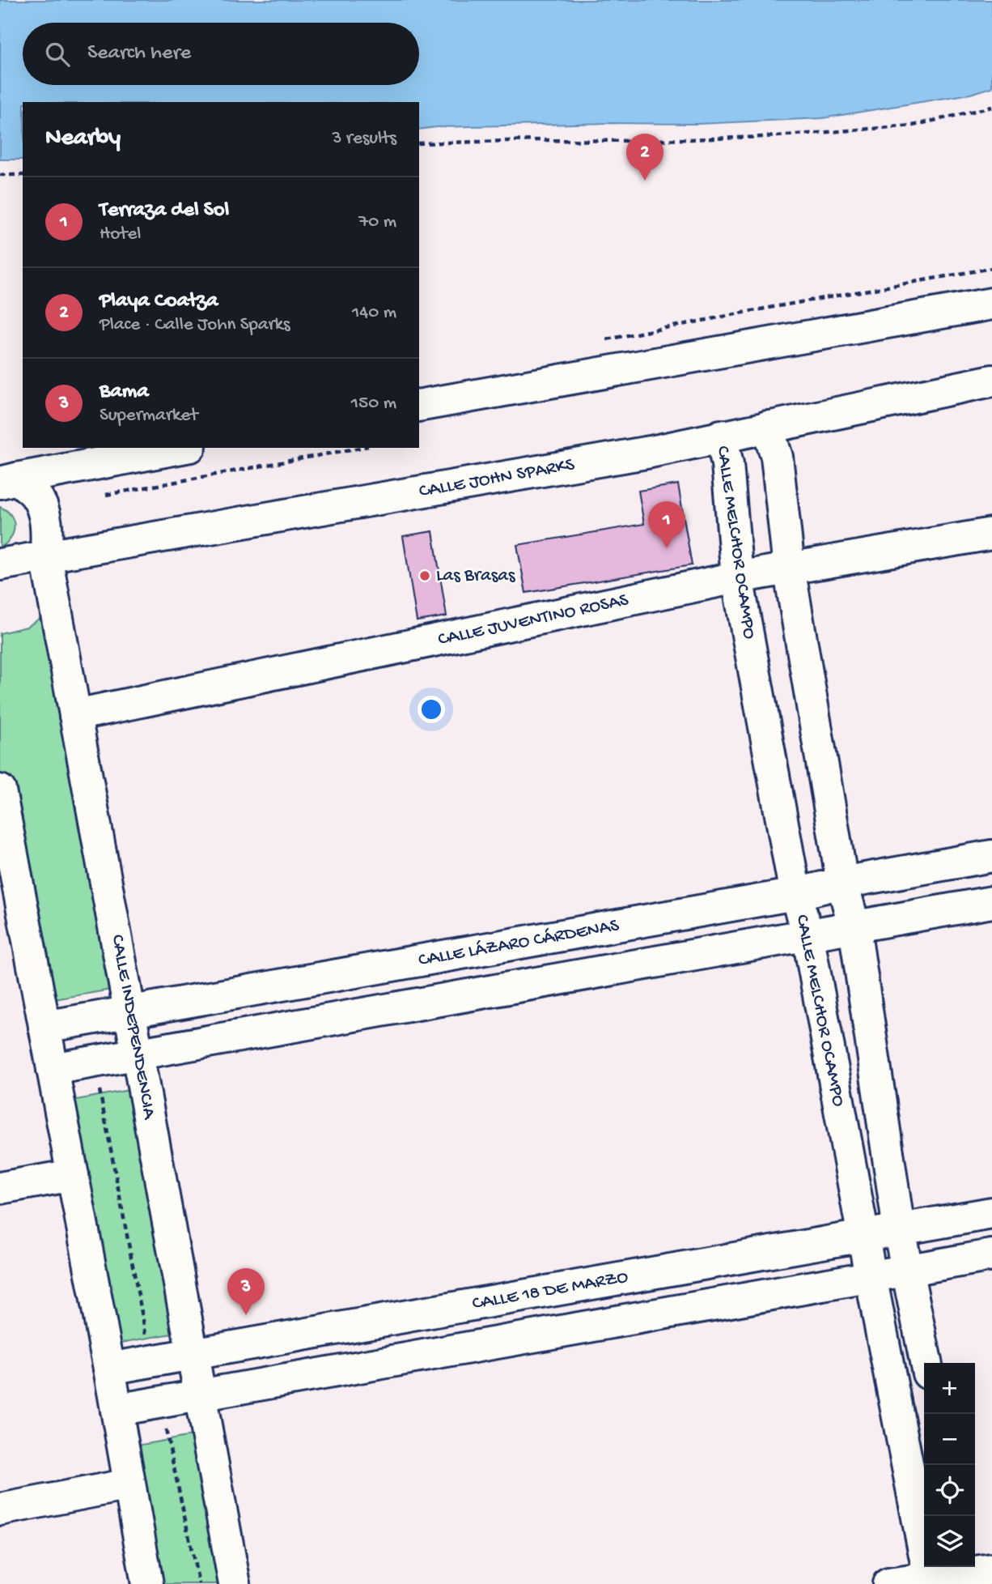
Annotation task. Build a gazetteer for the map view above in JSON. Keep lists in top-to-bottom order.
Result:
{
  "streets": {
    "street": [
      "CALLE JOHN SPARKS",
      "CALLE MELCHOR OCAMPO",
      "CALLE JUVENTINO ROSAS",
      "CALLE LÁZARO CÁRDENAS",
      "CALLE INDEPENDENCIA",
      "CALLE 18 DE MARZO"
    ]
  },
  "crossings": [
    ["CALLE JOHN SPARKS", "CALLE MELCHOR OCAMPO"],
    ["CALLE JOHN SPARKS", "CALLE INDEPENDENCIA"],
    ["CALLE MELCHOR OCAMPO", "CALLE JUVENTINO ROSAS"],
    ["CALLE MELCHOR OCAMPO", "CALLE LÁZARO CÁRDENAS"],
    ["CALLE MELCHOR OCAMPO", "CALLE 18 DE MARZO"],
    ["CALLE JUVENTINO ROSAS", "CALLE INDEPENDENCIA"],
    ["CALLE LÁZARO CÁRDENAS", "CALLE INDEPENDENCIA"],
    ["CALLE INDEPENDENCIA", "CALLE 18 DE MARZO"]
  ],
  "places": ["Las Brasas"],
  "page": {
    "search": "Search here",
    "heading": ["Nearby", "3 results"],
    "pins": ["2", "1", "3"],
    "list": [
      {
        "mark": "1",
        "name": "Terraza del Sol",
        "note": "Hotel",
        "value": "70 m"
      },
      {
        "mark": "2",
        "name": "Playa Coatza",
        "note": "Place · Calle John Sparks",
        "value": "140 m"
      },
      {
        "mark": "3",
        "name": "Bama",
        "note": "Supermarket",
        "value": "150 m"
      }
    ],
    "map_buttons": ["+", "−"]
  }
}
